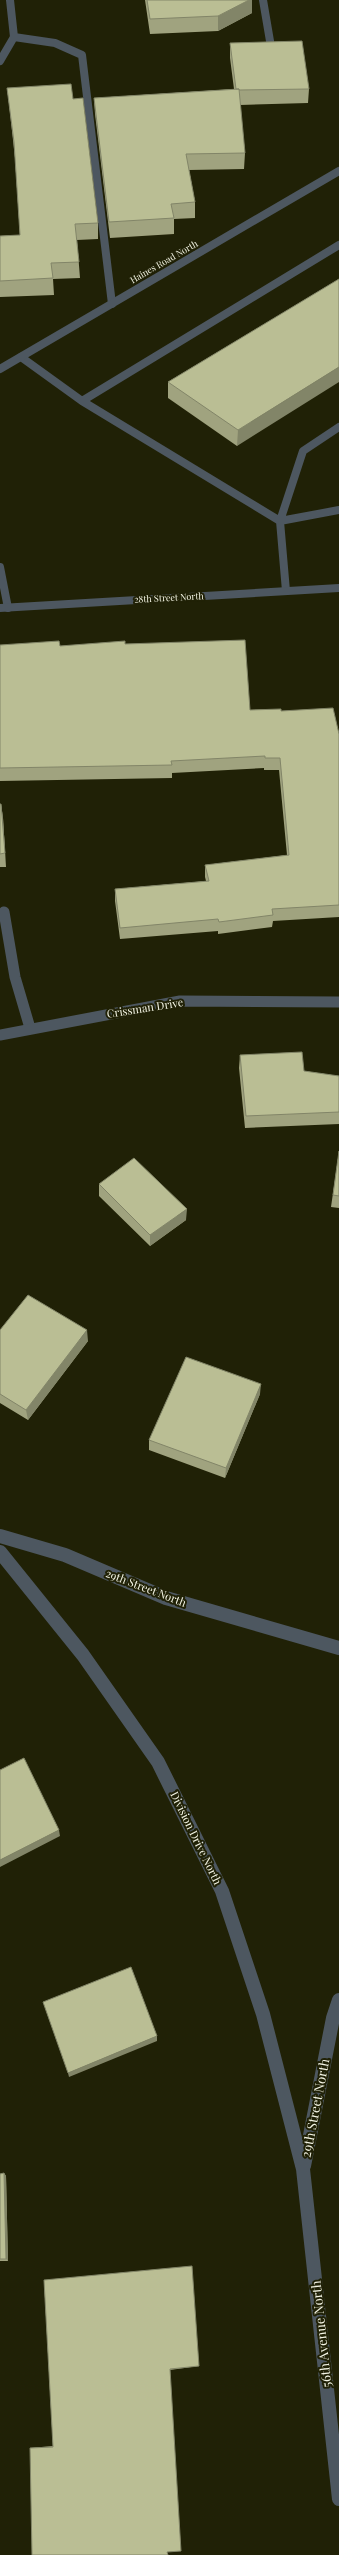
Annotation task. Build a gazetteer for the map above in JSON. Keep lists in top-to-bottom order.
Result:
{
  "streets": {
    "street": [
      "Haines Road North",
      "28th Street North",
      "Crissman Drive",
      "29th Street North",
      "Division Drive North",
      "56th Avenue North"
    ]
  },
  "crossings": [
    ["29th Street North", "Division Drive North"],
    ["29th Street North", "56th Avenue North"],
    ["Division Drive North", "56th Avenue North"]
  ]
}
